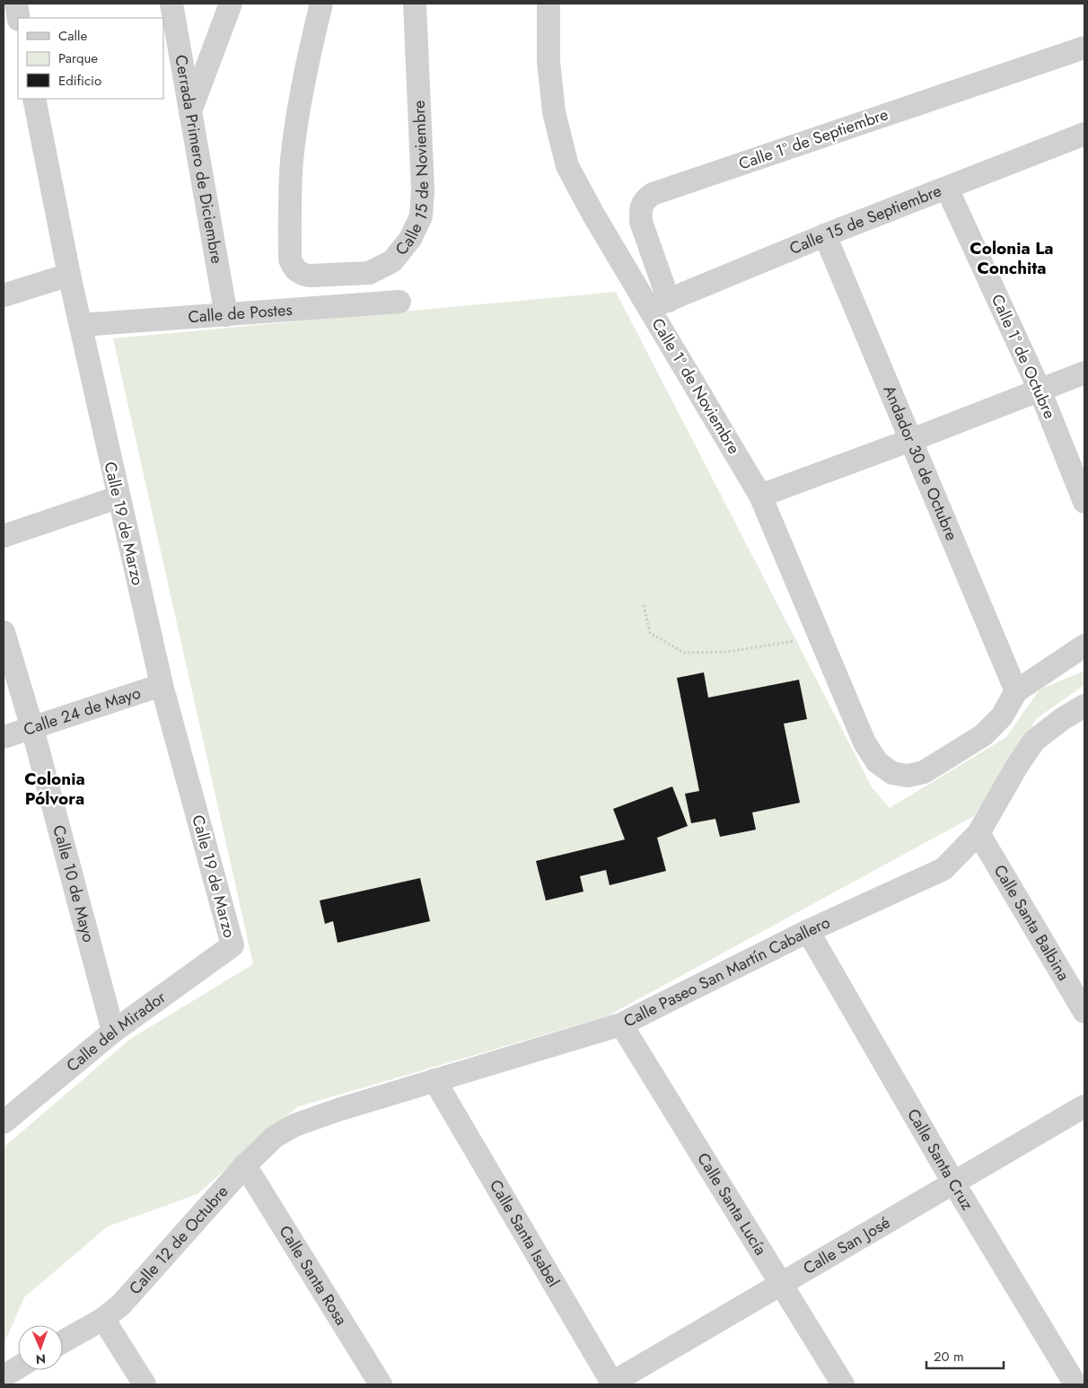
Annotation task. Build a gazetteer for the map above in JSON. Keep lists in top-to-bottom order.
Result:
{
  "streets": {
    "street": [
      "Calle 1º de Septiembre",
      "Cerrada Primero de Diciembre",
      "Calle 15 de Noviembre",
      "Calle 15 de Septiembre",
      "Calle de Postes",
      "Calle 1º de Octubre",
      "Calle 1º de Noviembre",
      "Andador 30 de Octubre",
      "Calle 19 de Marzo",
      "Calle 24 de Mayo",
      "Calle 10 de Mayo",
      "Calle Santa Balbina",
      "Calle Paseo San Martín Caballero",
      "Calle del Mirador",
      "Calle Santa Cruz",
      "Calle Santa Lucía",
      "Calle Santa Isabel",
      "Calle 12 de Octubre",
      "Calle San José",
      "Calle Santa Rosa"
    ]
  },
  "crossings": [
    ["Calle 1º de Septiembre", "Calle 15 de Septiembre"],
    ["Calle 1º de Septiembre", "Calle 1º de Noviembre"],
    ["Cerrada Primero de Diciembre", "Calle de Postes"],
    ["Calle 15 de Septiembre", "Calle 1º de Octubre"],
    ["Calle 15 de Septiembre", "Calle 1º de Noviembre"],
    ["Calle 15 de Septiembre", "Andador 30 de Octubre"],
    ["Calle de Postes", "Calle 19 de Marzo"],
    ["Calle 1º de Noviembre", "Andador 30 de Octubre"],
    ["Calle 19 de Marzo", "Calle 24 de Mayo"],
    ["Calle 19 de Marzo", "Calle del Mirador"],
    ["Calle 24 de Mayo", "Calle 10 de Mayo"],
    ["Calle 10 de Mayo", "Calle del Mirador"],
    ["Calle Santa Balbina", "Calle Paseo San Martín Caballero"],
    ["Calle Paseo San Martín Caballero", "Calle Santa Cruz"],
    ["Calle Paseo San Martín Caballero", "Calle Santa Lucía"],
    ["Calle Paseo San Martín Caballero", "Calle Santa Isabel"],
    ["Calle Paseo San Martín Caballero", "Calle 12 de Octubre"],
    ["Calle Santa Cruz", "Calle San José"],
    ["Calle Santa Lucía", "Calle San José"],
    ["Calle Santa Isabel", "Calle San José"],
    ["Calle 12 de Octubre", "Calle Santa Rosa"]
  ],
  "districts": ["Colonia La Conchita", "Colonia Pólvora"],
  "legend": ["Calle", "Parque", "Edificio"],
  "scale_bar": "20 m",
  "north": "bottom"
}
